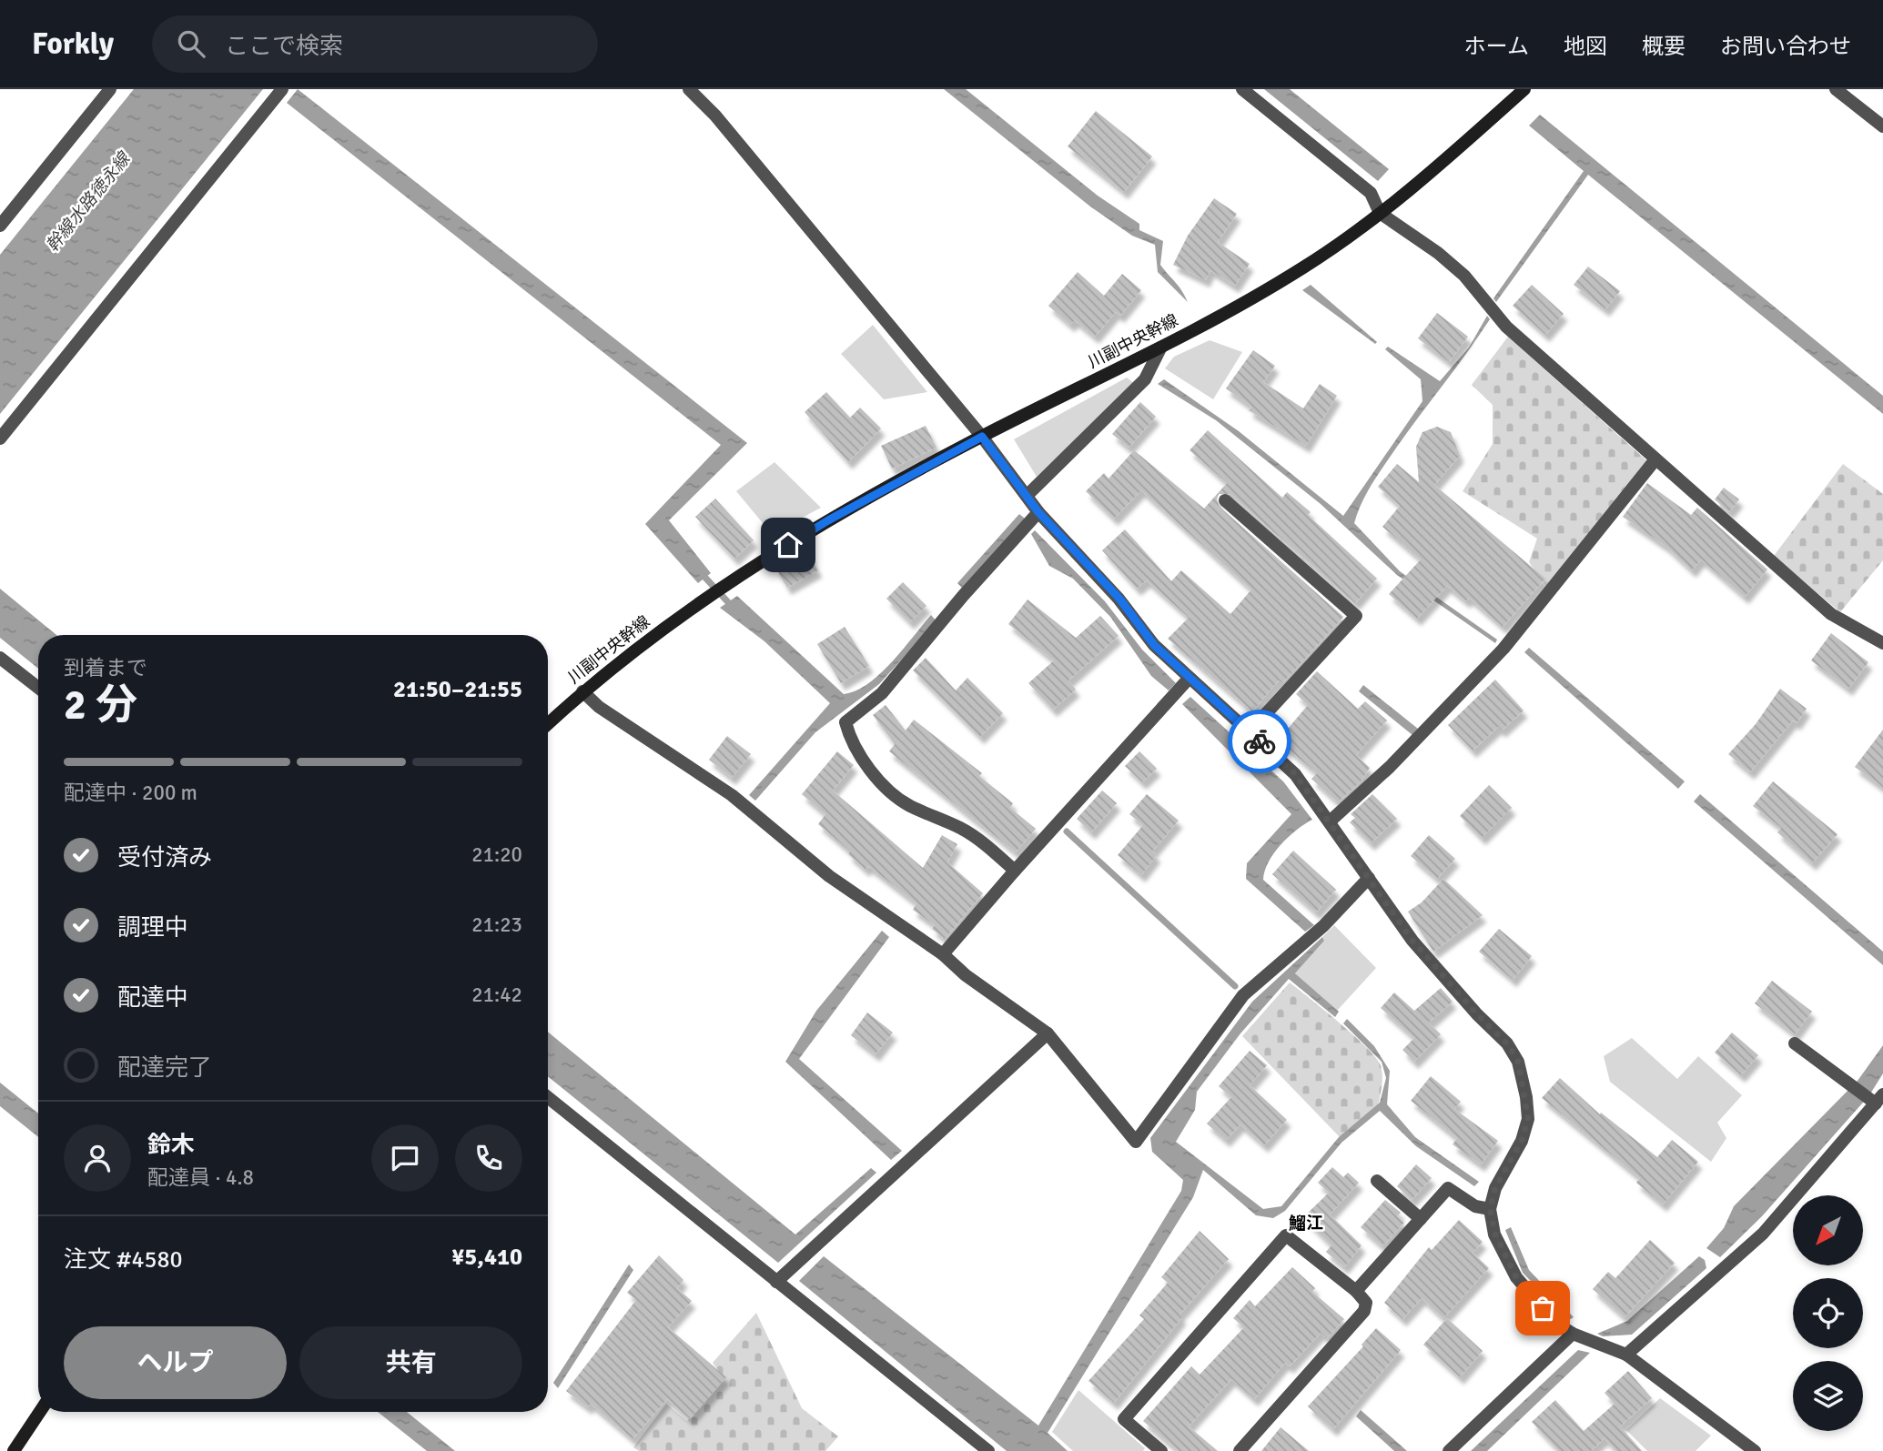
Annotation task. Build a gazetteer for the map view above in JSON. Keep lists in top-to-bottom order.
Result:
{
  "streets": {
    "street": ["川副中央幹線"]
  },
  "districts": ["鰡江"],
  "water": ["幹線水路徳永線"],
  "north": "bottom left",
  "page": {
    "header": "Forkly",
    "search": "ここで検索",
    "nav": [
      "ホーム",
      "地図",
      "概要",
      "お問い合わせ"
    ],
    "heading": ["2 分", "到着まで", "21:50–21:55"],
    "panel": [
      "鈴木",
      "配達員 · 4.8",
      "注文 #4580",
      "¥5,410"
    ],
    "bar": "配達中 · 200 m",
    "list": [
      ["受付済み", "21:20"],
      ["調理中", "21:23"],
      ["配達中", "21:42"],
      "配達完了"
    ],
    "buttons": ["ヘルプ", "共有"]
  }
}
